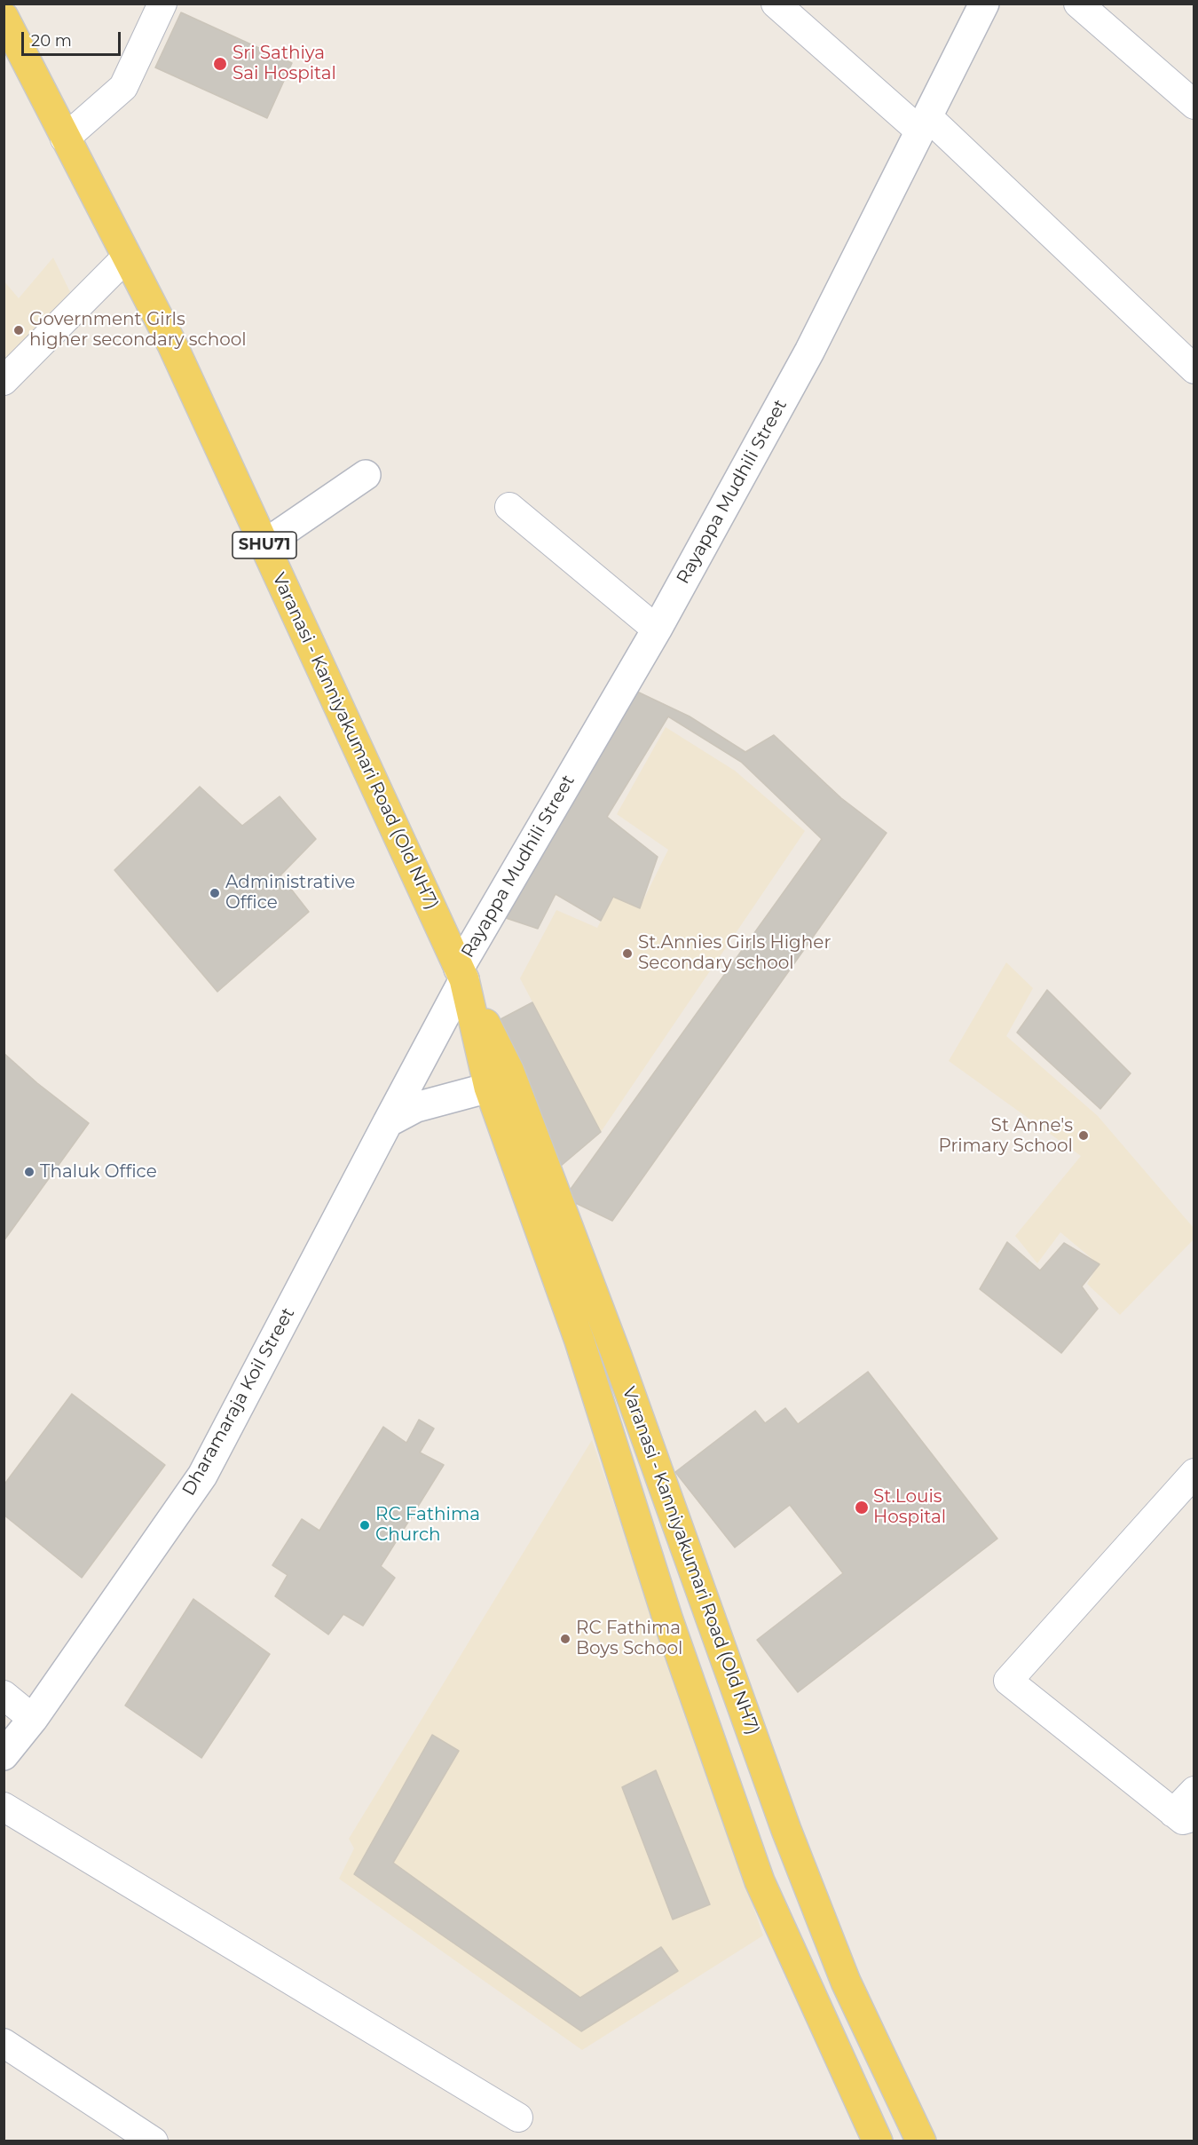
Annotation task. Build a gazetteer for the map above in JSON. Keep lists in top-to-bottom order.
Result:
{
  "streets": {
    "main road": ["SHU71", "Varanasi - Kanniyakumari Road (Old NH7)"],
    "street": ["Rayappa Mudhili Street", "Dharamaraja Koil Street"]
  },
  "crossings": [
    ["Rayappa Mudhili Street", "Varanasi - Kanniyakumari Road (Old NH7)"],
    ["Rayappa Mudhili Street", "Dharamaraja Koil Street"]
  ],
  "places": [
    "Sri Sathiya Sai Hospital",
    "Government Girls higher secondary school",
    "Administrative Office",
    "St.Annies Girls Higher Secondary school",
    "St Anne's Primary School",
    "Thaluk Office",
    "St.Louis Hospital",
    "RC Fathima Church",
    "RC Fathima Boys School"
  ],
  "scale_bar": "20 m"
}
